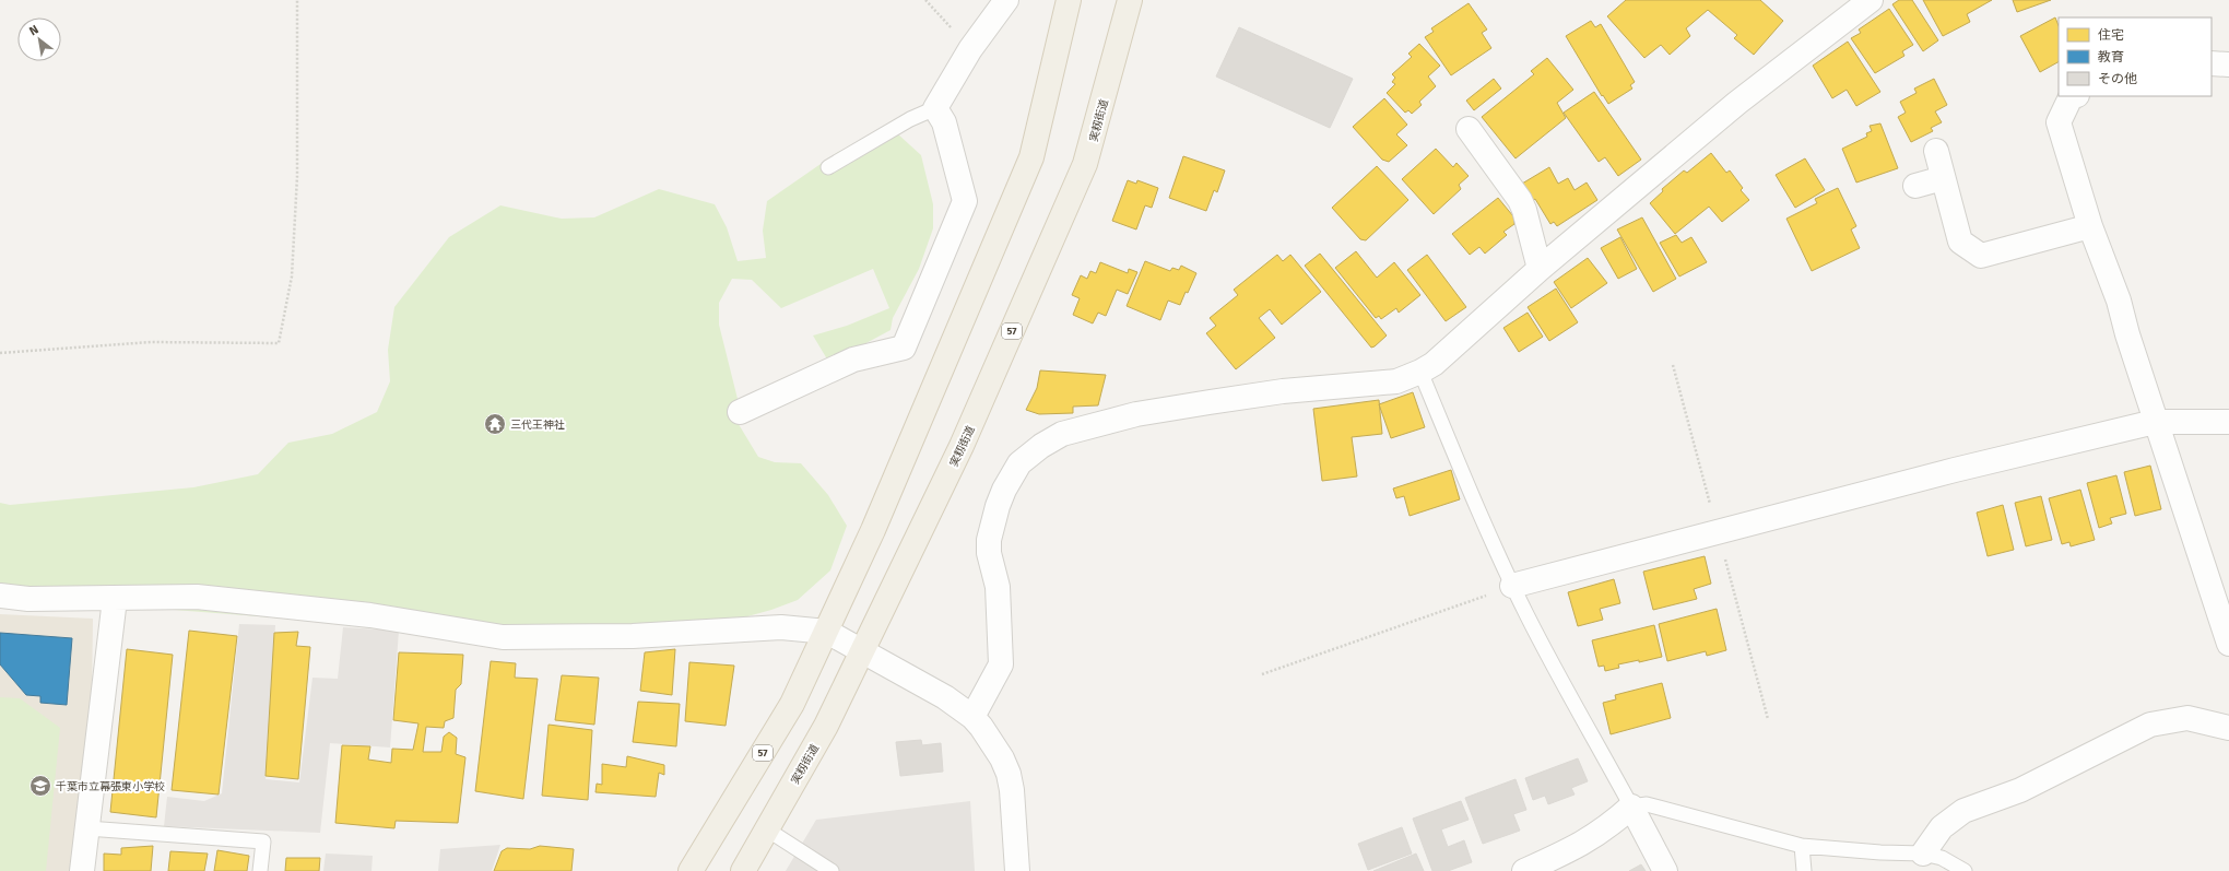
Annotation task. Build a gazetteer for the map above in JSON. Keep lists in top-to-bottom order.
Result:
{
  "streets": {
    "main road": ["実籾街道", "57"]
  },
  "places": {
    "temple": ["三代王神社"],
    "school or university": ["千葉市立幕張東小学校"]
  },
  "legend": ["住宅", "教育", "その他"],
  "north": "top left"
}
